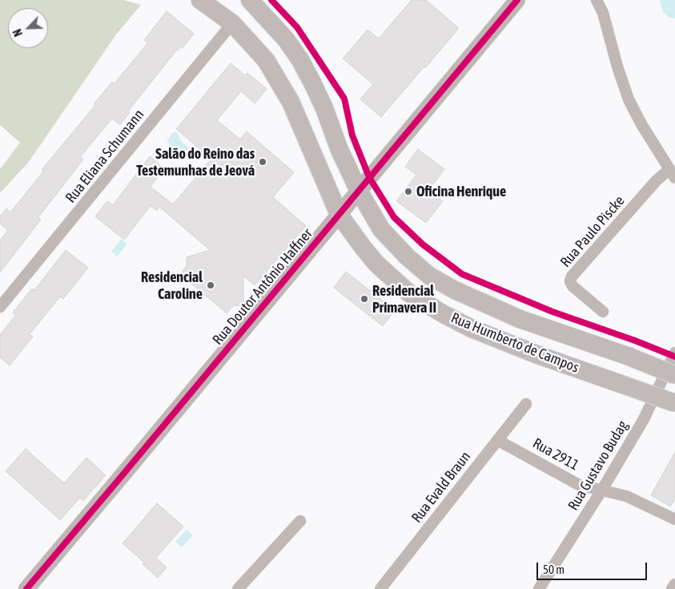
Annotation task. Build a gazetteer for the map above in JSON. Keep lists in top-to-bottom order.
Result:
{
  "streets": {
    "main road": ["Rua Humberto de Campos"],
    "street": [
      "Rua Eliana Schumann",
      "Rua Paulo Piscke",
      "Rua Doutor Antônio Haffner",
      "Rua 2911",
      "Rua Gustavo Budag",
      "Rua Evald Braun"
    ]
  },
  "crossings": [
    ["Rua Eliana Schumann", "Rua Humberto de Campos"],
    ["Rua Doutor Antônio Haffner", "Rua Humberto de Campos"],
    ["Rua 2911", "Rua Gustavo Budag"],
    ["Rua 2911", "Rua Evald Braun"]
  ],
  "places": [
    "Salão do Reino das Testemunhas de Jeová",
    "Oficina Henrique",
    "Residencial Caroline",
    "Residencial Primavera II"
  ],
  "scale_bar": "50 m",
  "north": "bottom left"
}
